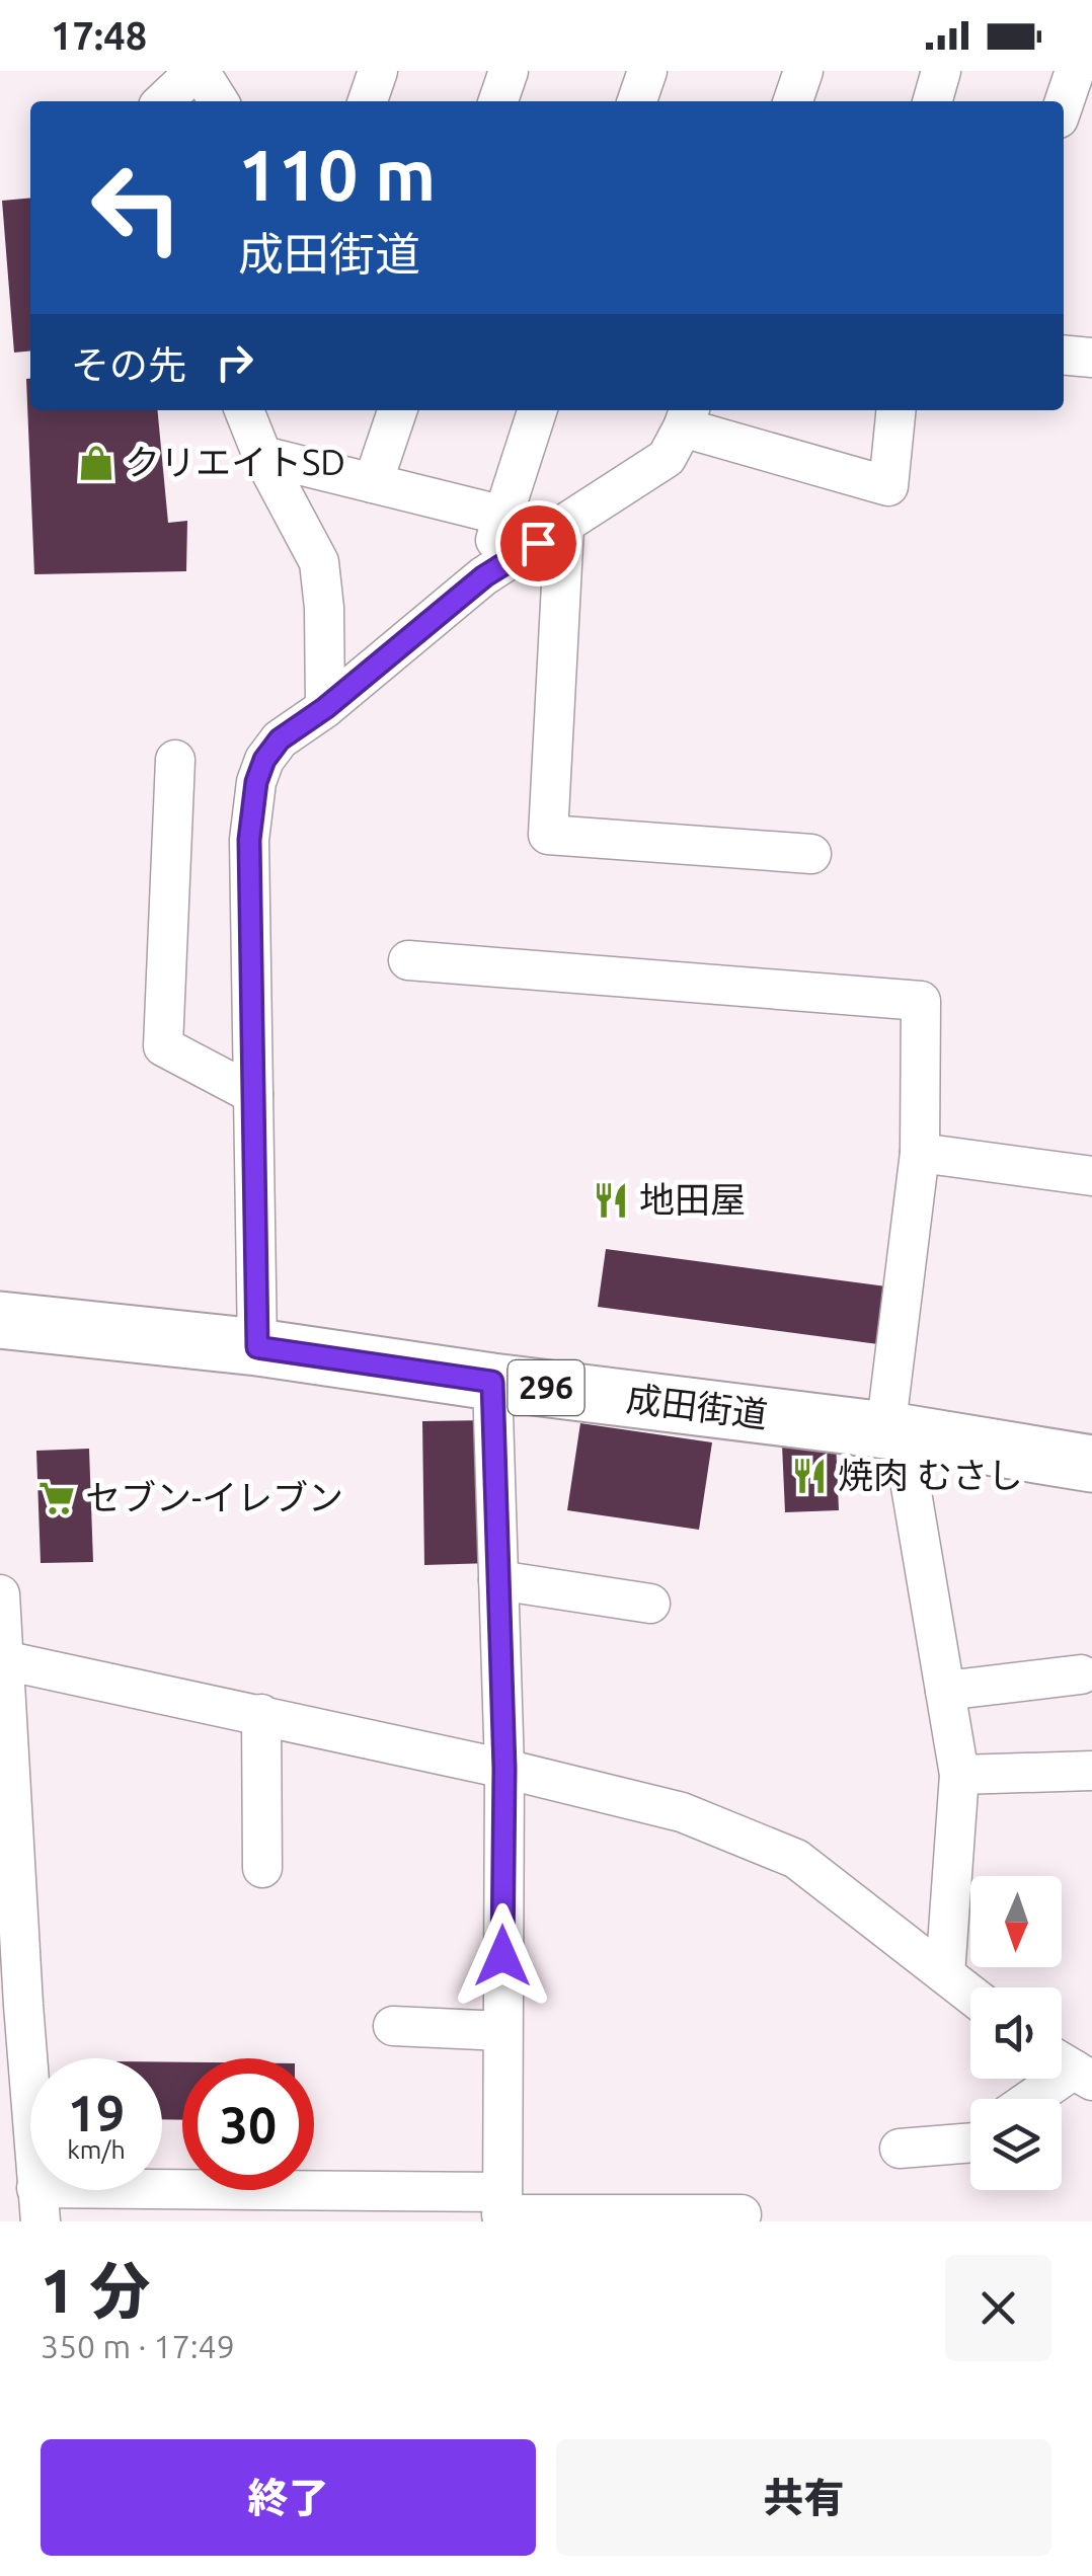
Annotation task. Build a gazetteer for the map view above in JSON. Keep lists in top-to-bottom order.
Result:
{
  "streets": {
    "highway": ["296", "成田街道"]
  },
  "places": {
    "shop": ["クリエイトSD"],
    "restaurant": ["地田屋", "焼肉 むさし"],
    "supermarket": ["セブン-イレブン"]
  },
  "north": "bottom",
  "page": {
    "status": "17:48",
    "turn": ["110 m", "成田街道"],
    "then": "その先",
    "speed": "19 km/h",
    "limit": "30",
    "heading": ["1 分", "350 m · 17:49"],
    "buttons": ["終了", "共有"]
  }
}
